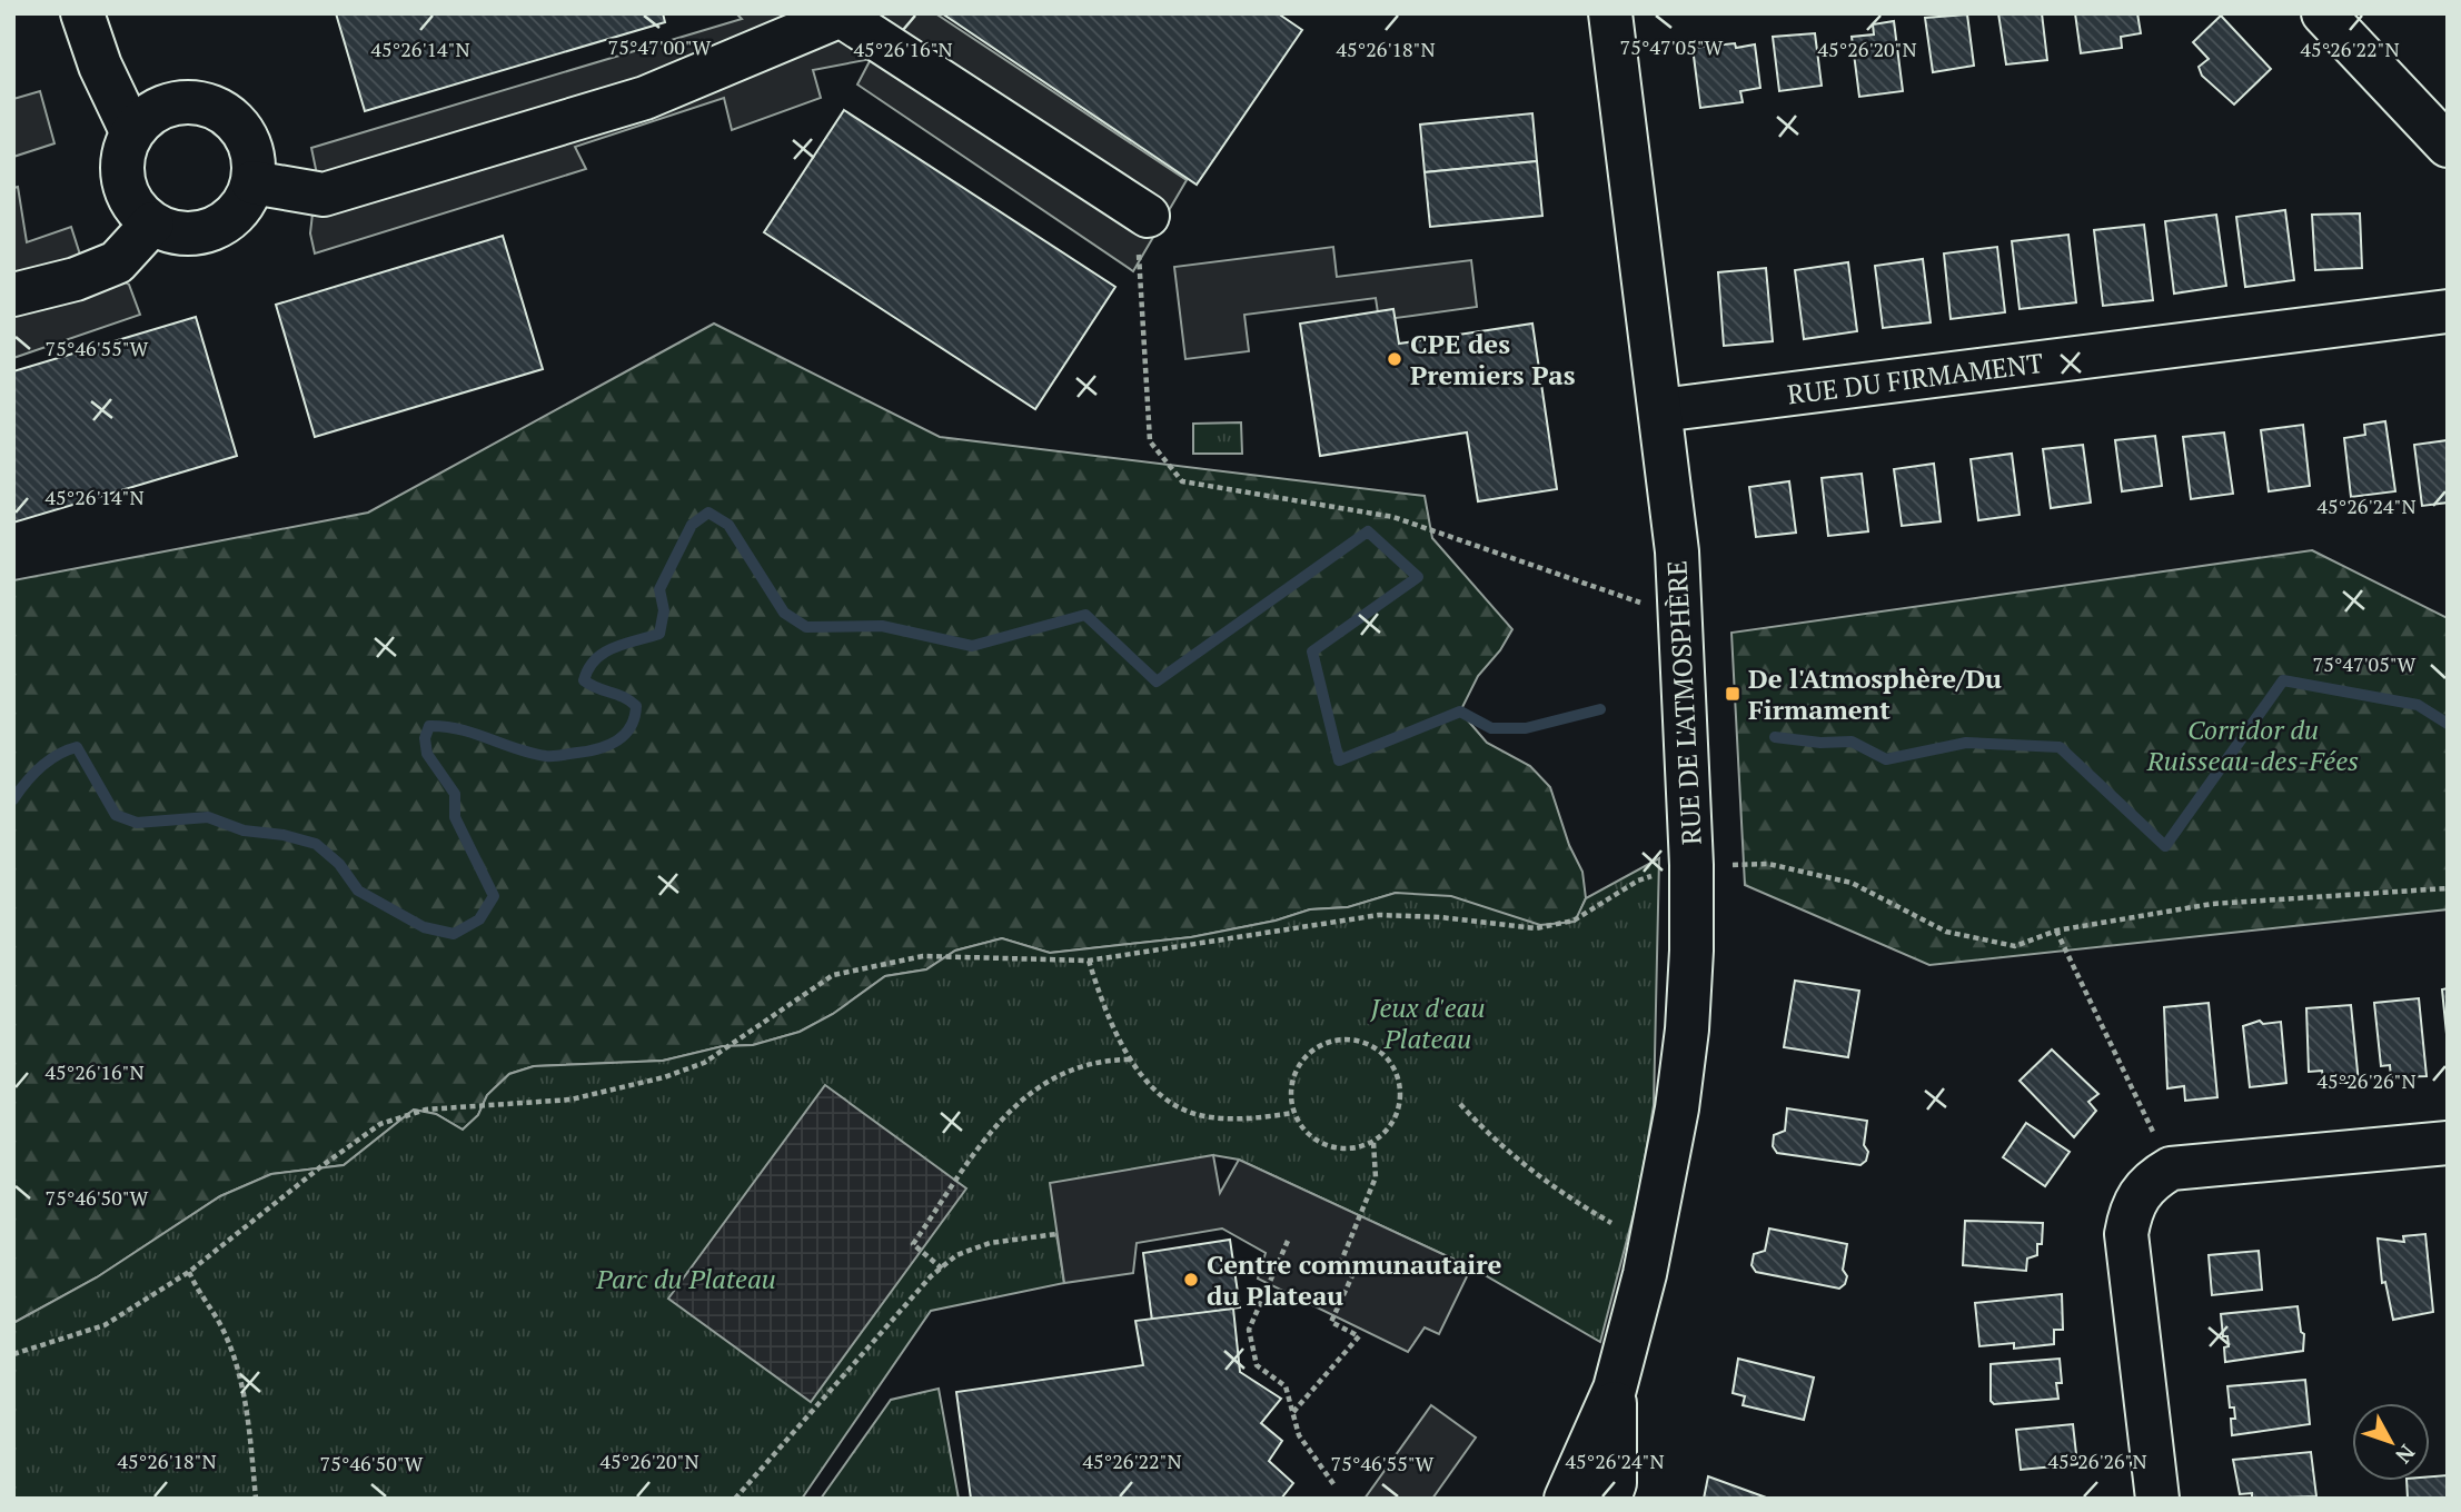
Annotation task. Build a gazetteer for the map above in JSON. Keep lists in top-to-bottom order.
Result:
{
  "streets": {
    "street": ["RUE DU FIRMAMENT", "RUE DE L'ATMOSPHÈRE"]
  },
  "crossings": [
    ["RUE DU FIRMAMENT", "RUE DE L'ATMOSPHÈRE"]
  ],
  "parks": ["Corridor du Ruisseau-des-Fées", "Jeux d'eau Plateau", "Parc du Plateau"],
  "places": {
    "other": ["CPE des Premiers Pas", "Centre communautaire du Plateau"],
    "transit": ["De l'Atmosphère/Du Firmament"]
  },
  "north": "bottom right",
  "coordinates": [
    "75°47'00\"W",
    "75°47'05\"W",
    "45°26'14\"N",
    "45°26'16\"N",
    "45°26'18\"N",
    "45°26'20\"N",
    "45°26'22\"N",
    "75°46'55\"W",
    "45°26'24\"N",
    "45°26'26\"N",
    "75°46'50\"W"
  ]
}
